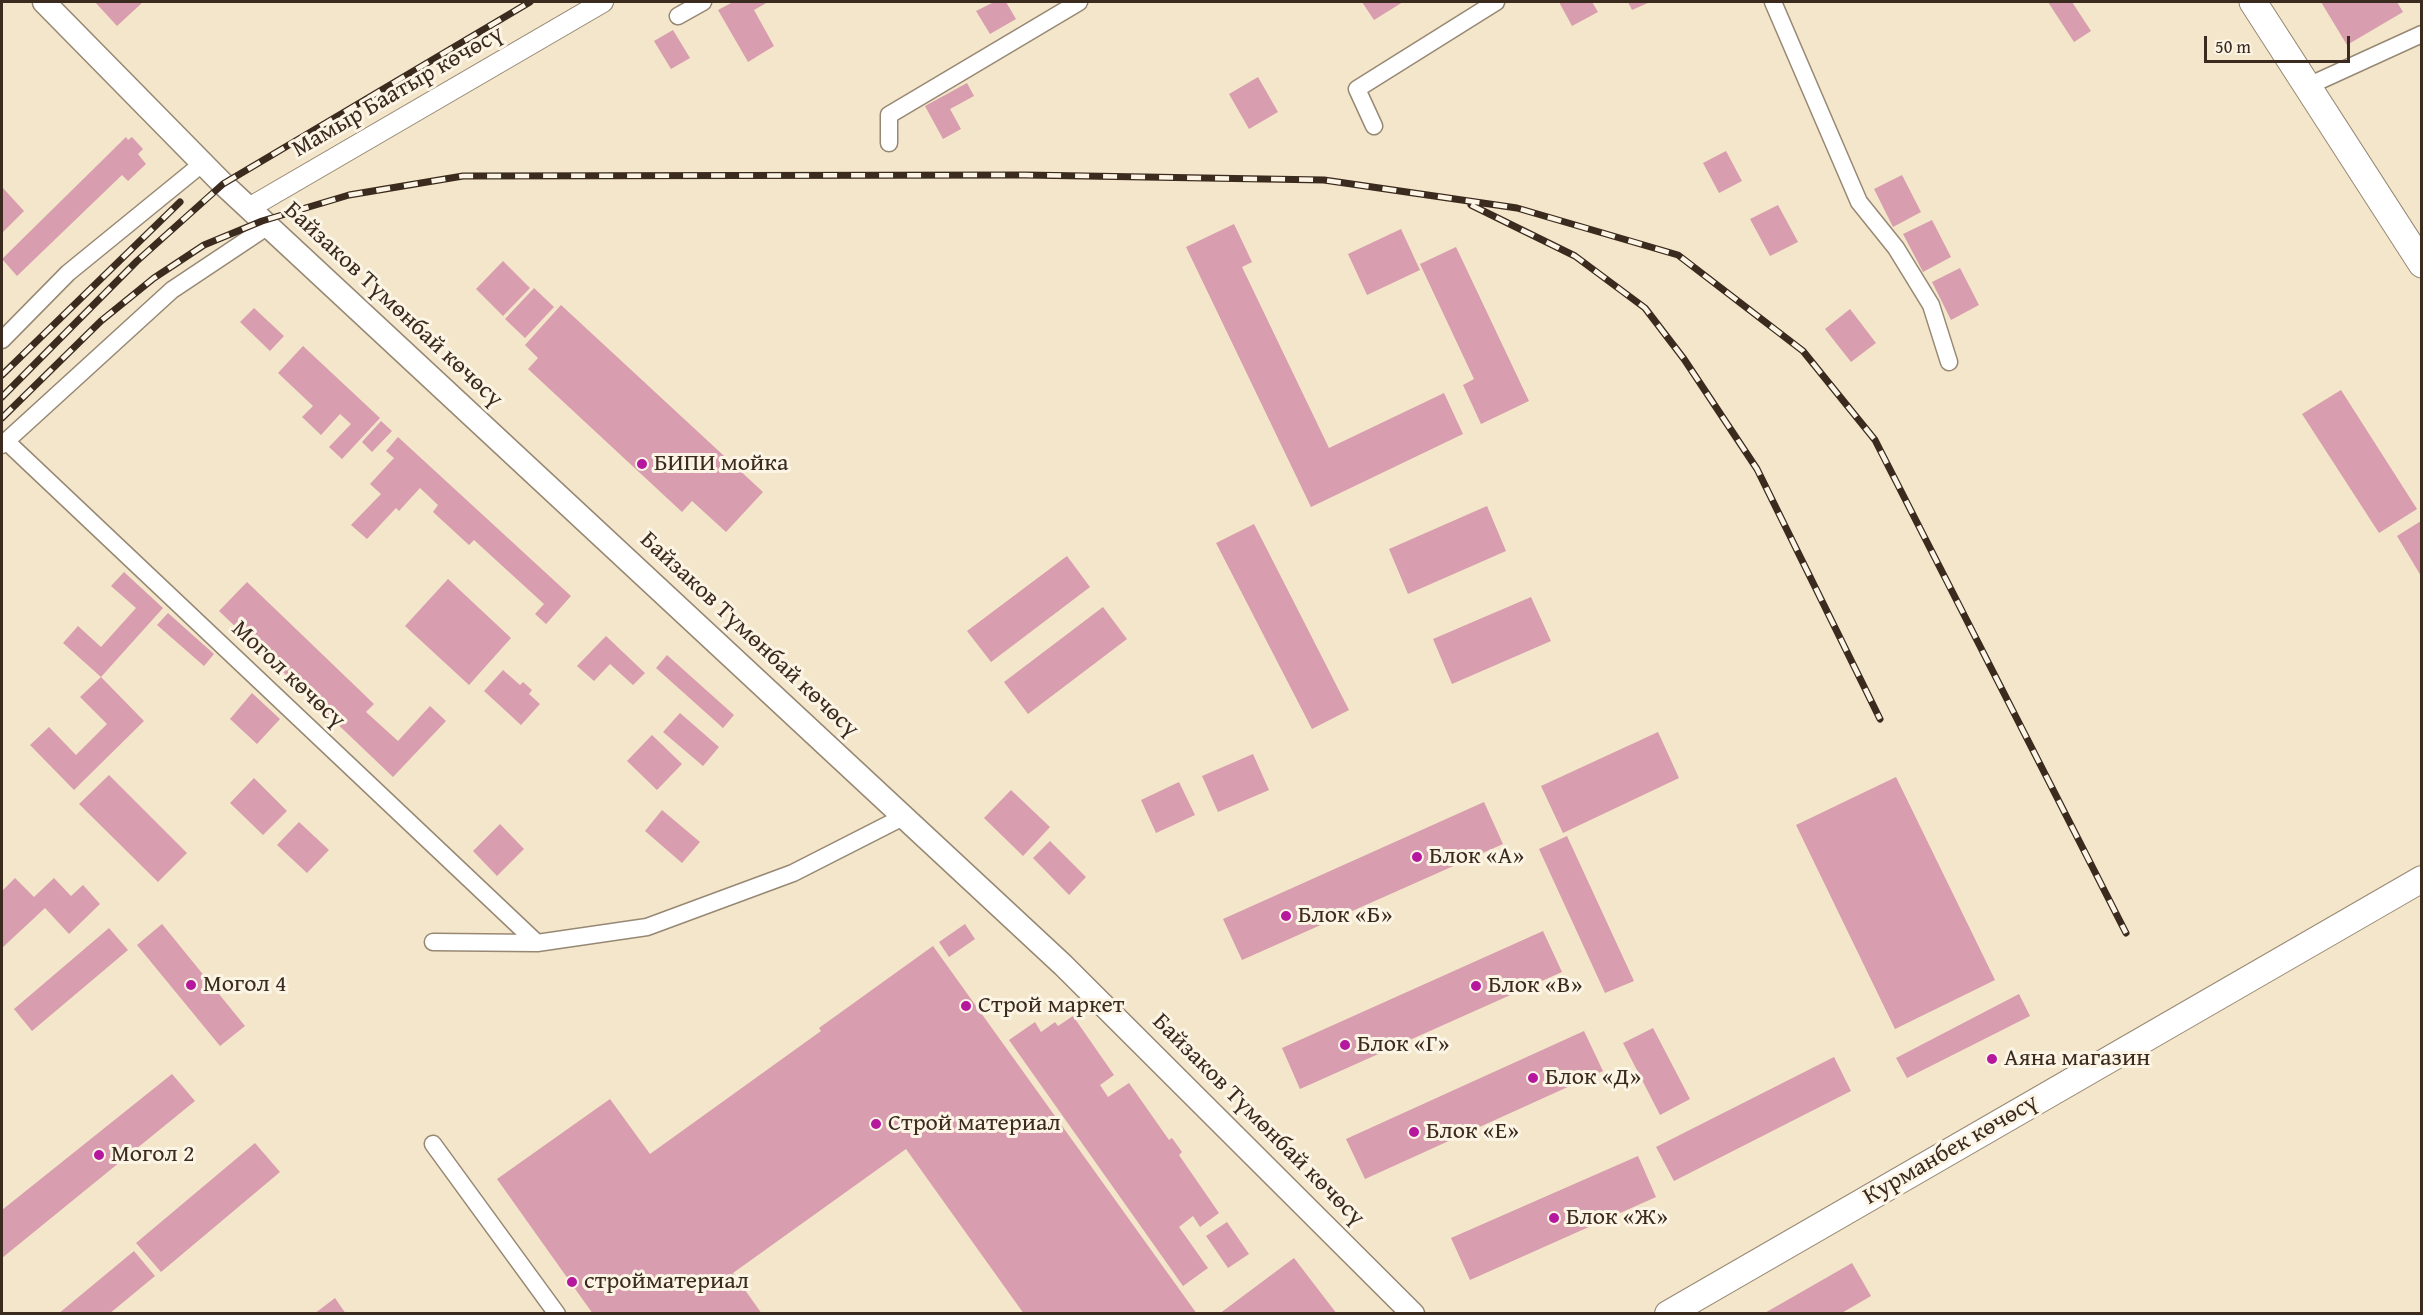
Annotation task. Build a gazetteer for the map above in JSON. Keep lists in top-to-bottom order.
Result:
{
  "streets": {
    "main road": ["Байзаков Түмөнбай көчөсү", "Курманбек көчөсү"],
    "street": ["Мамыр Баатыр көчөсү", "Могол көчөсү"]
  },
  "crossings": [
    ["Мамыр Баатыр көчөсү", "Байзаков Түмөнбай көчөсү"],
    ["Байзаков Түмөнбай көчөсү", "Могол көчөсү"]
  ],
  "places": [
    "БИПИ мойка",
    "Блок «А»",
    "Блок «Б»",
    "Могол 4",
    "Блок «В»",
    "Строй маркет",
    "Блок «Г»",
    "Аяна магазин",
    "Блок «Д»",
    "Строй материал",
    "Блок «Е»",
    "Могол 2",
    "Блок «Ж»",
    "стройматериал"
  ],
  "scale_bar": "50 m"
}
